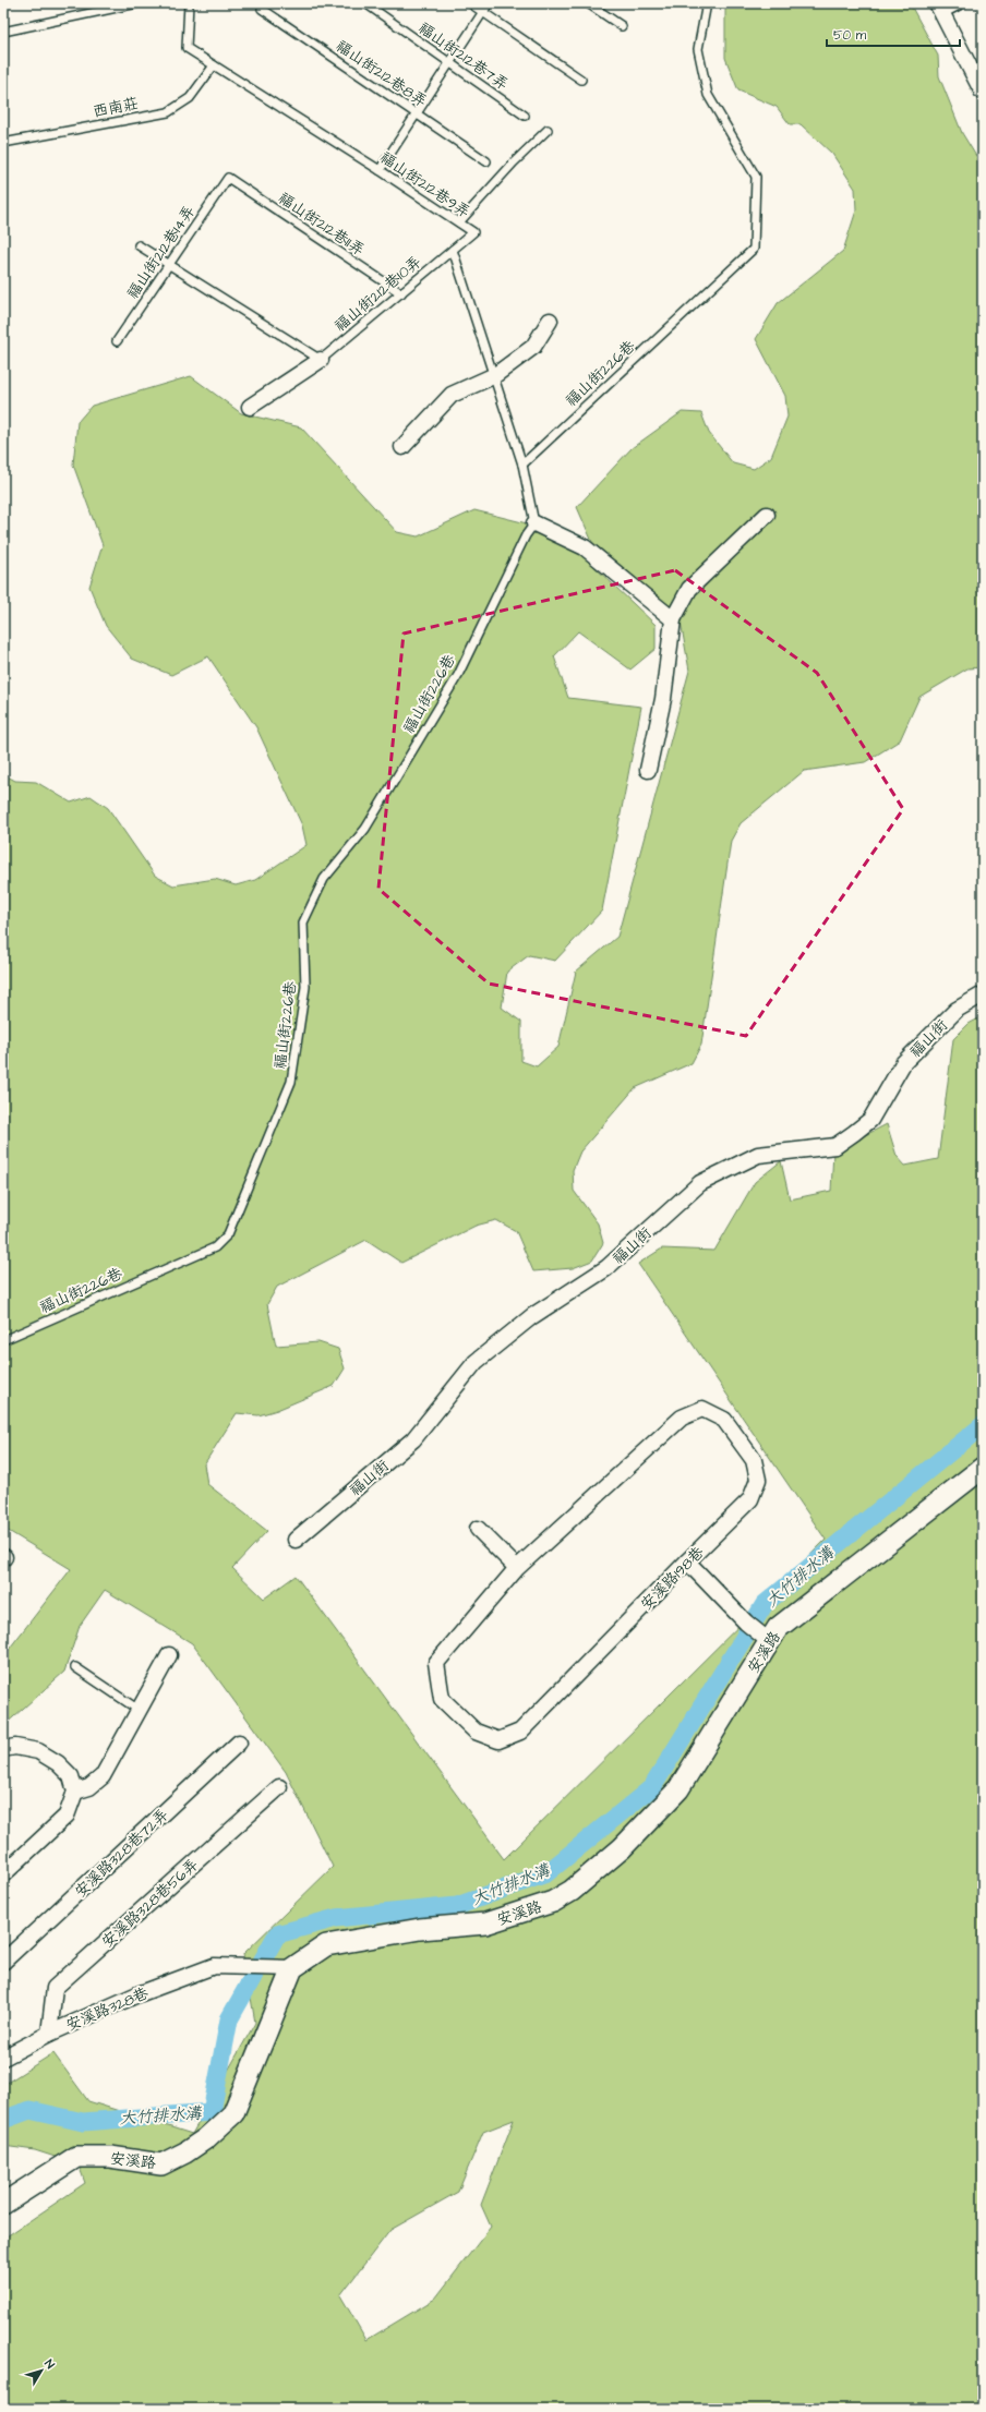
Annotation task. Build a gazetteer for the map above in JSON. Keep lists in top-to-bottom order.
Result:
{
  "streets": {
    "street": [
      "福山街",
      "安溪路198巷",
      "安溪路",
      "安溪路328巷72弄",
      "安溪路328巷56弄",
      "安溪路328巷"
    ],
    "lane": [
      "福山街212巷7弄",
      "福山街212巷8弄",
      "西南莊",
      "福山街212巷9弄",
      "福山街212巷11弄",
      "福山街212巷14弄",
      "福山街212巷10弄",
      "福山街226巷"
    ]
  },
  "crossings": [
    ["西南莊", "福山街212巷9弄"],
    ["福山街212巷9弄", "福山街212巷10弄"],
    ["福山街212巷11弄", "福山街212巷14弄"],
    ["福山街212巷11弄", "福山街212巷10弄"],
    ["安溪路", "安溪路328巷"],
    ["安溪路328巷56弄", "安溪路328巷"]
  ],
  "water": ["大竹排水溝"],
  "scale_bar": "50 m",
  "north": "top right"
}
